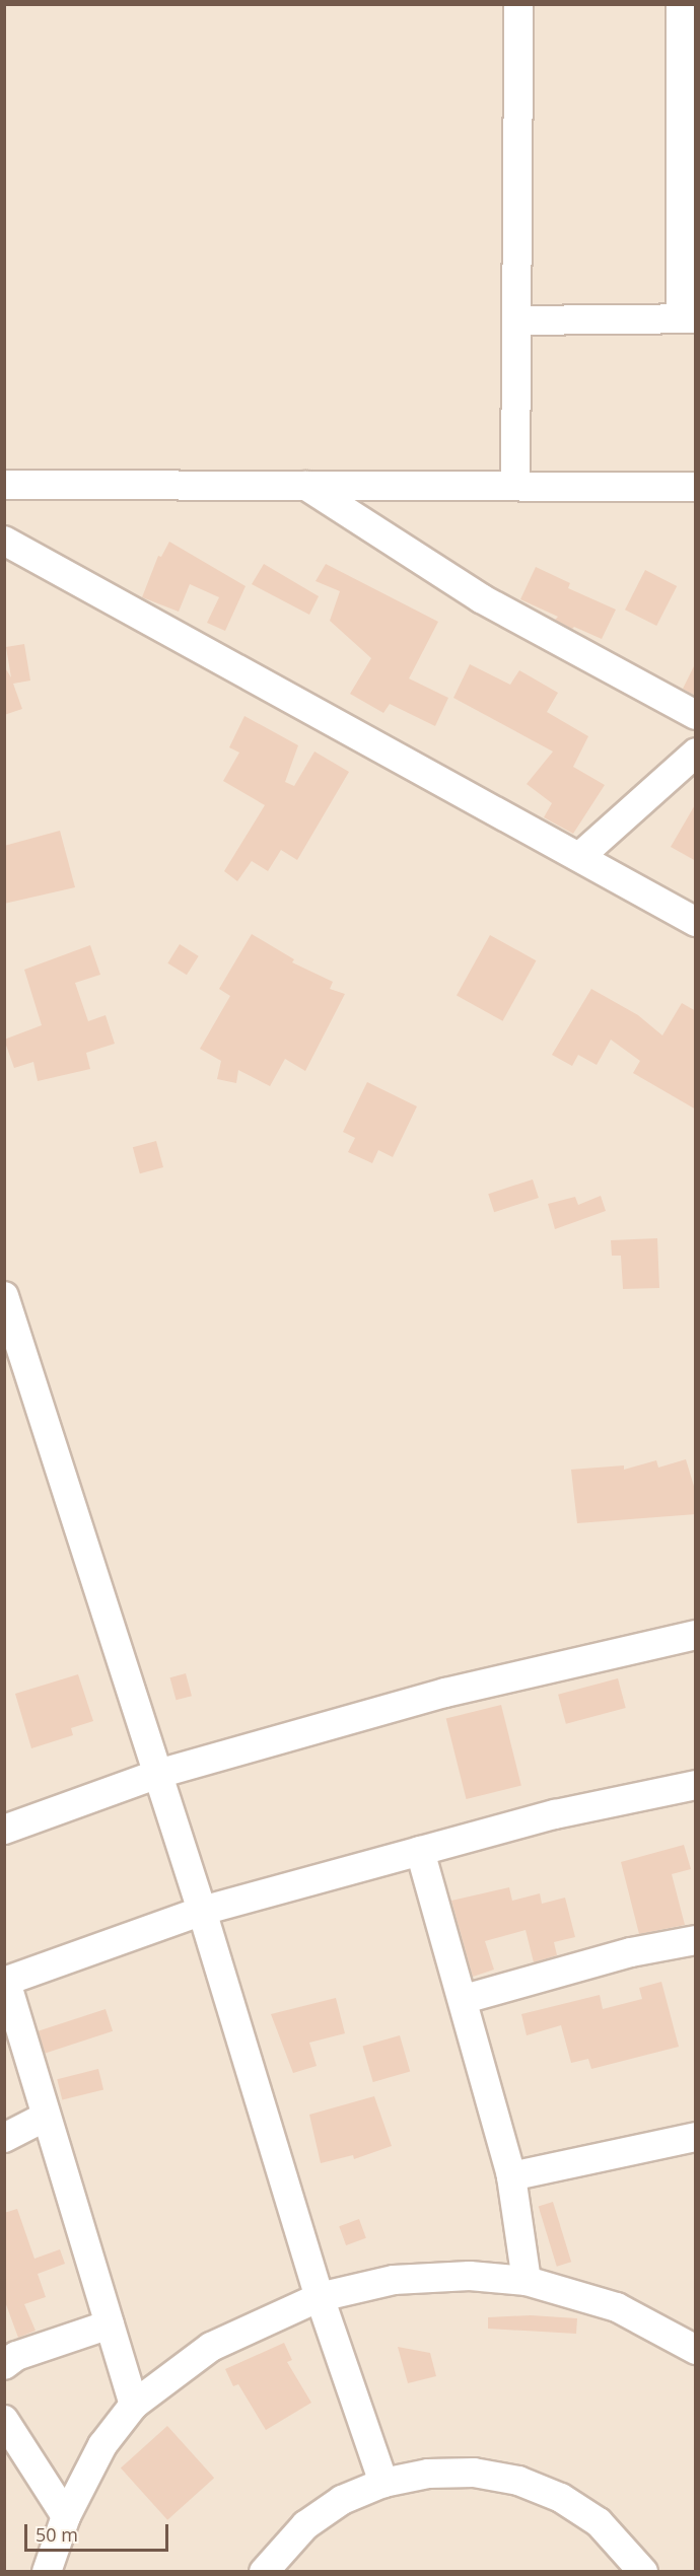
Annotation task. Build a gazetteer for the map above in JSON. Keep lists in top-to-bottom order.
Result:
{
  "scale_bar": "50 m"
}
